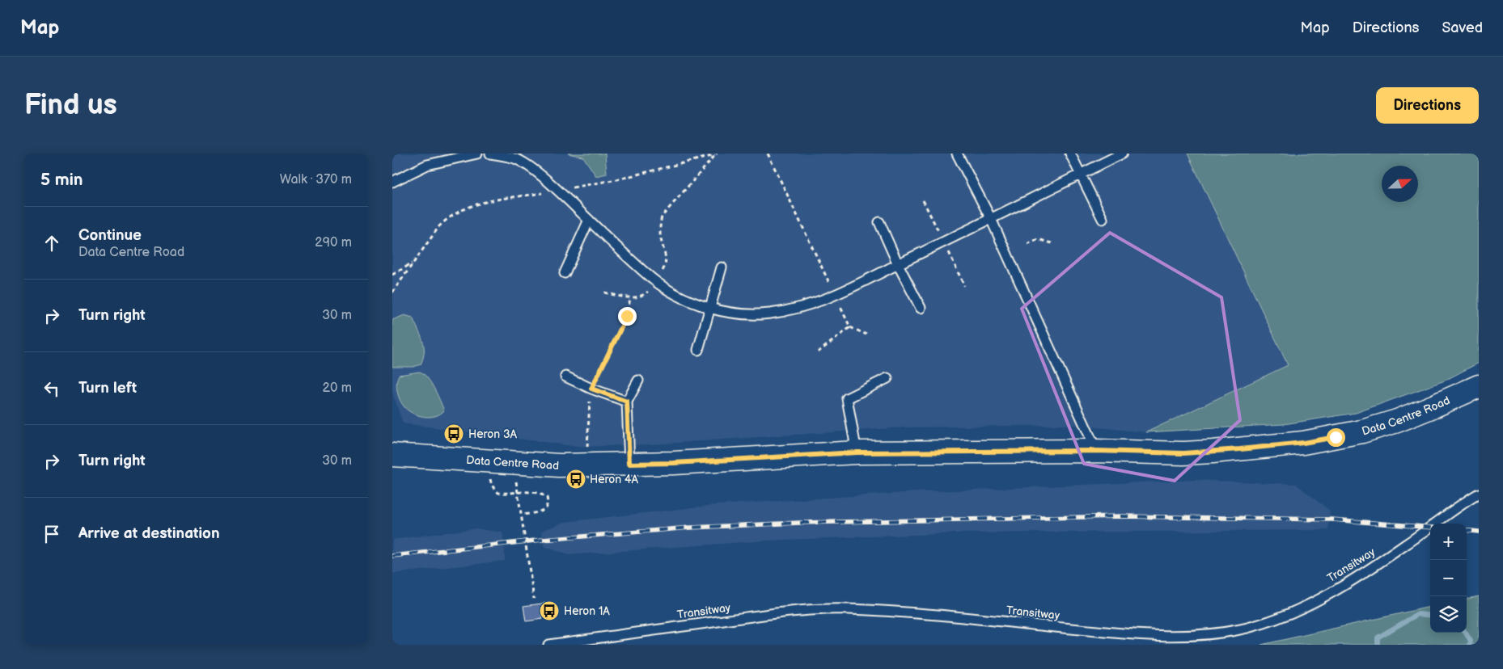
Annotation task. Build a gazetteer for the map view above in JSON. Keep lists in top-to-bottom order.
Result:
{
  "streets": {
    "main road": ["Data Centre Road"],
    "lane": ["Transitway"]
  },
  "places": {
    "bus stop": ["Heron 3A", "Heron 4A", "Heron 1A"]
  },
  "north": "right",
  "page": {
    "header": "Map",
    "nav": ["Map", "Directions", "Saved"],
    "buttons": "Directions",
    "title": "Find us",
    "heading": ["5 min", "Walk · 370 m"],
    "list": [
      ["Continue", "Data Centre Road", "290 m"],
      ["Turn right", "30 m"],
      ["Turn left", "20 m"],
      ["Turn right", "30 m"],
      "Arrive at destination"
    ],
    "map_buttons": ["+", "−"]
  }
}
